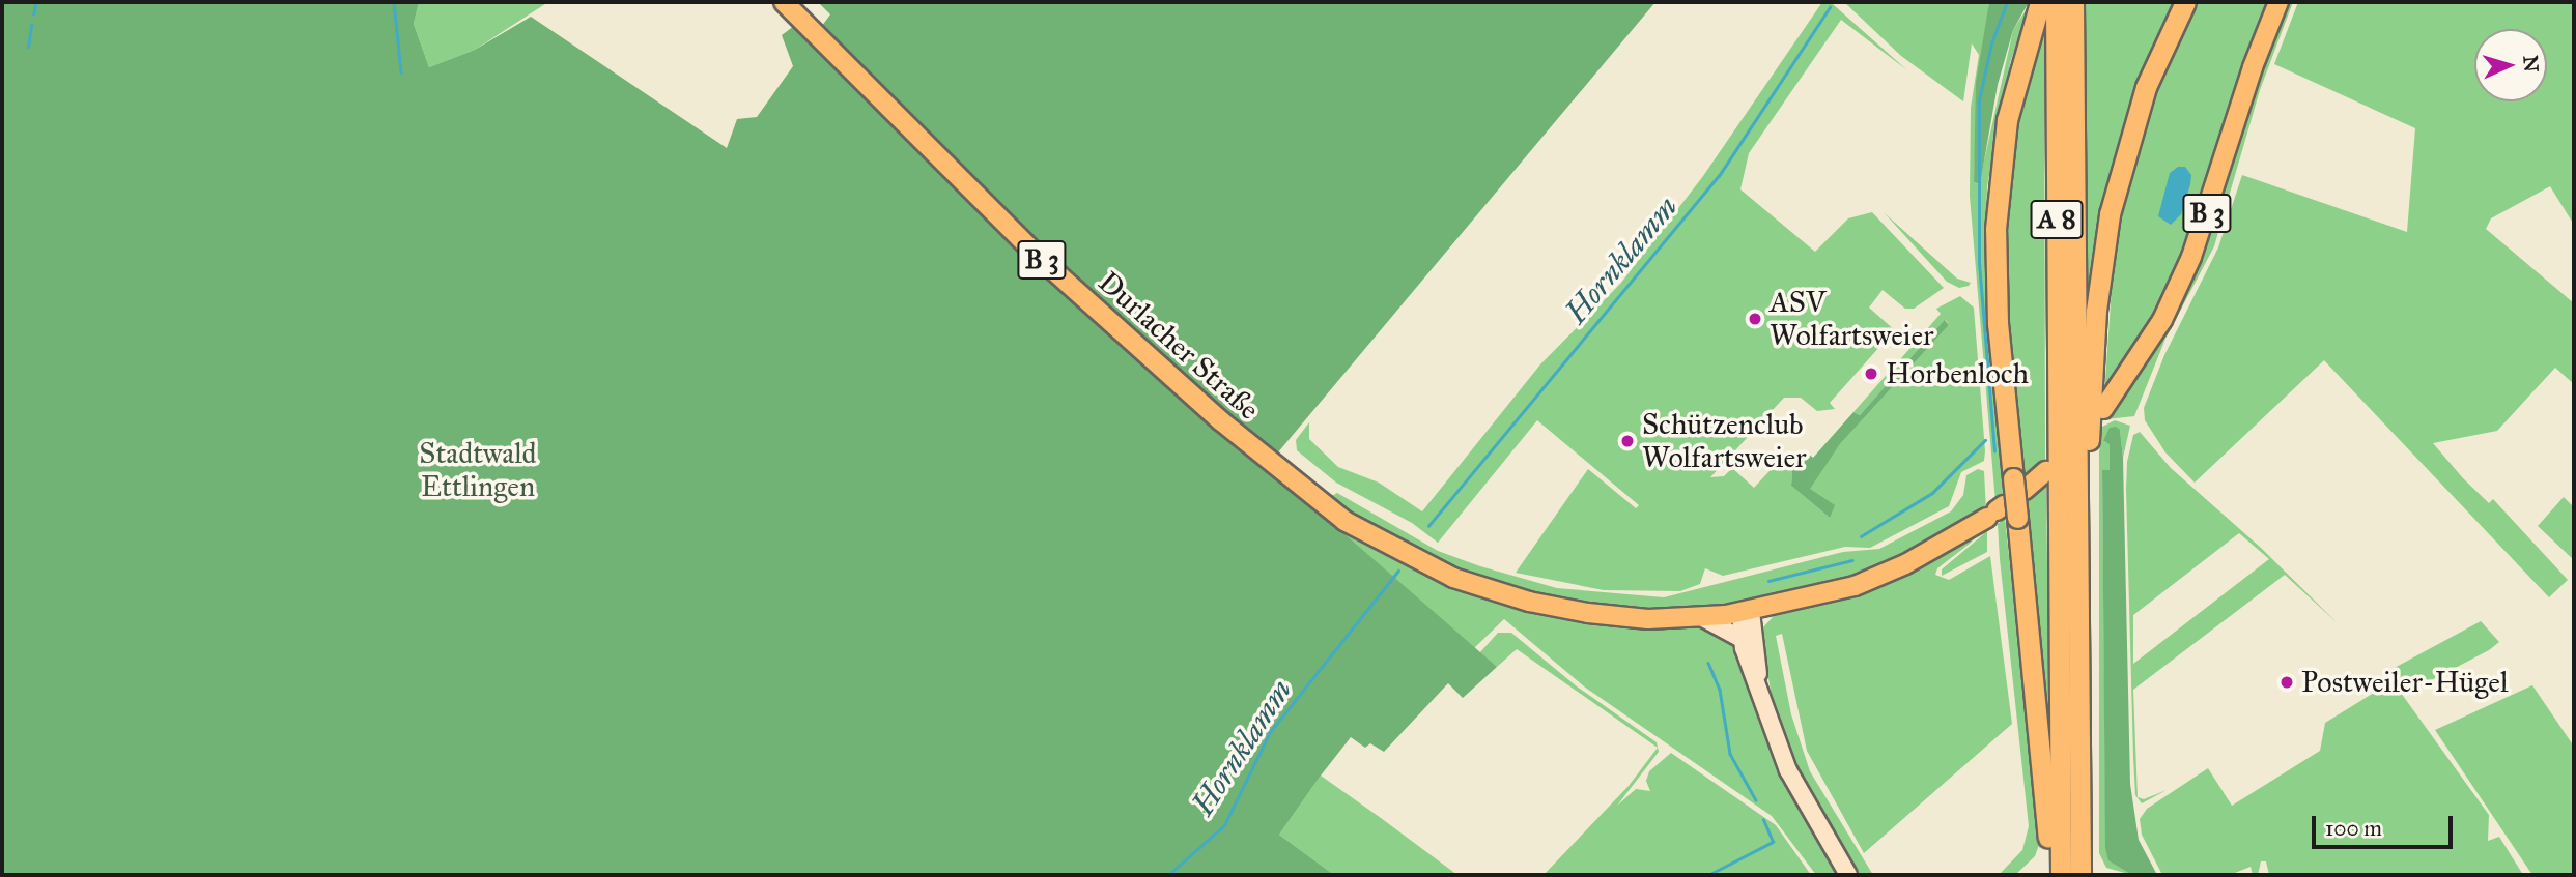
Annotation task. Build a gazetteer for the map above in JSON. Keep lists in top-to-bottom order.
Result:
{
  "streets": {
    "highway": ["A 8"],
    "main road": ["B 3", "Durlacher Straße"]
  },
  "crossings": [
    ["B 3", "A 8"],
    ["B 3", "Durlacher Straße"]
  ],
  "water": ["Hornklamm"],
  "parks": ["Stadtwald Ettlingen"],
  "places": [
    "ASV Wolfartsweier",
    "Horbenloch",
    "Schützenclub Wolfartsweier",
    "Postweiler-Hügel"
  ],
  "scale_bar": "100 m",
  "north": "right"
}
